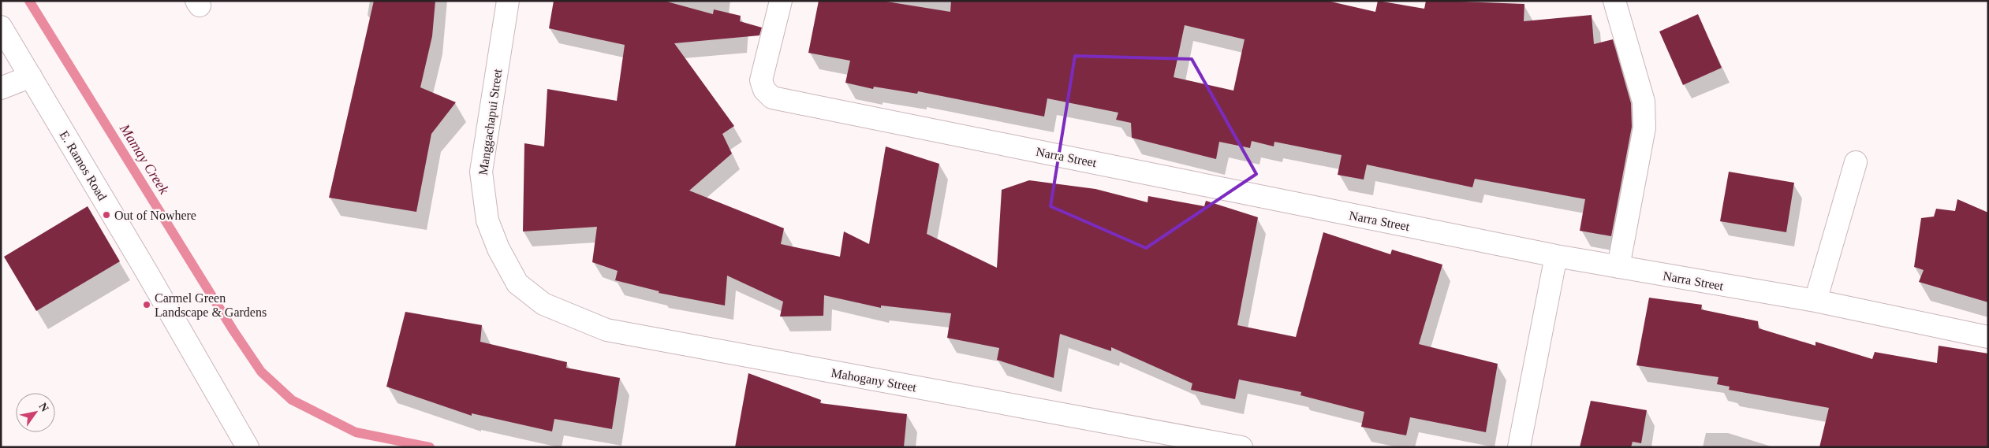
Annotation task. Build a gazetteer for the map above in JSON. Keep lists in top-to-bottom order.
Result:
{
  "streets": {
    "street": [
      "Manggachapui Street",
      "Narra Street",
      "E. Ramos Road",
      "Mahogany Street"
    ]
  },
  "crossings": [
    ["Manggachapui Street", "Mahogany Street"]
  ],
  "water": ["Mamay Creek"],
  "places": ["Out of Nowhere", "Carmel Green Landscape & Gardens"],
  "north": "top right"
}
